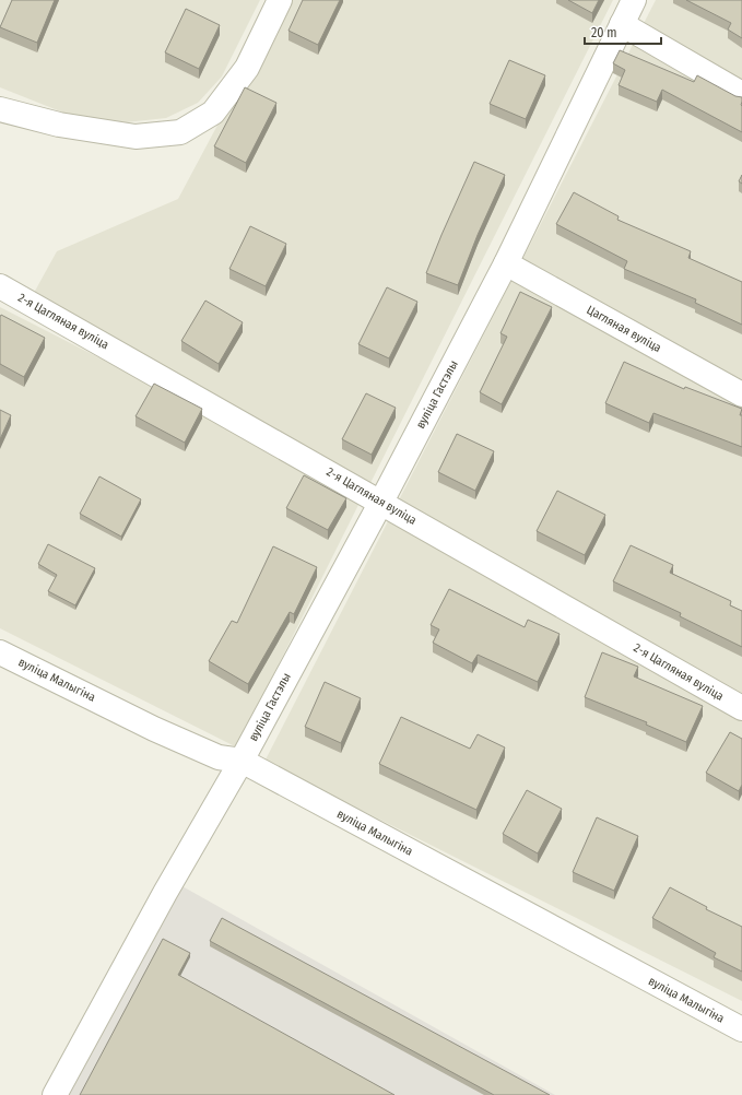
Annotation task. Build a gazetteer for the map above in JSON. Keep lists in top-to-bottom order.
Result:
{
  "streets": {
    "street": [
      "2-я Цагляная вуліца",
      "Цагляная вуліца",
      "вуліца Гастэлы",
      "вуліца Малыгіна"
    ]
  },
  "crossings": [
    ["2-я Цагляная вуліца", "вуліца Гастэлы"],
    ["Цагляная вуліца", "вуліца Гастэлы"],
    ["вуліца Гастэлы", "вуліца Малыгіна"]
  ],
  "scale_bar": "20 m"
}
